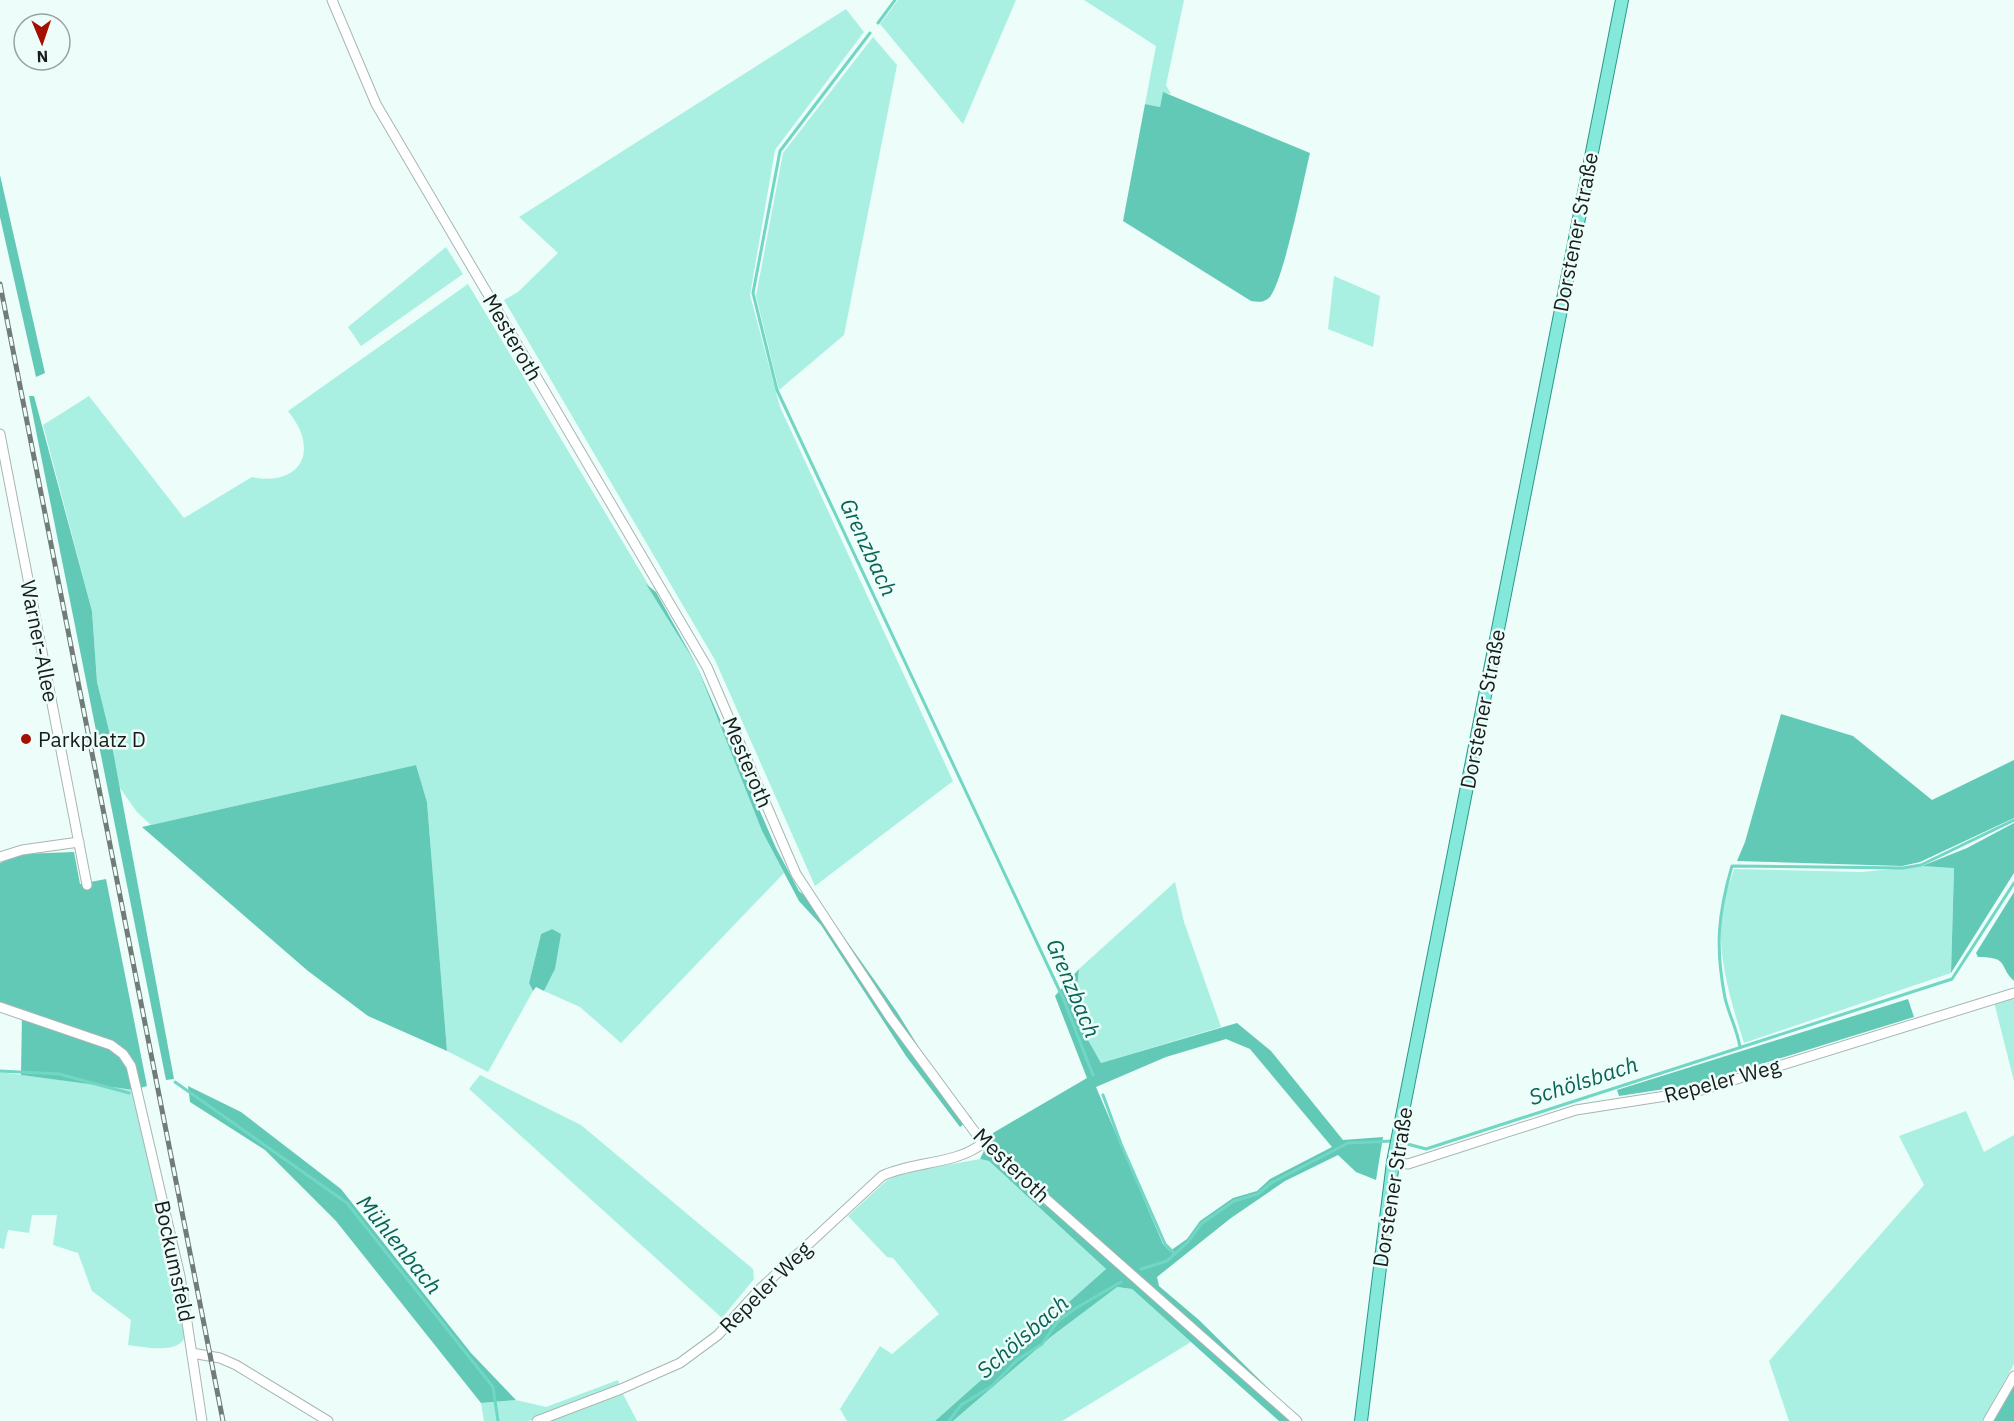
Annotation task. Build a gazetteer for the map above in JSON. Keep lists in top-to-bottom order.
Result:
{
  "streets": {
    "main road": ["Dorstener Straße"],
    "street": [
      "Mesteroth",
      "Warner-Allee",
      "Repeler Weg",
      "Bockumsfeld"
    ]
  },
  "crossings": [
    ["Dorstener Straße", "Repeler Weg"],
    ["Mesteroth", "Repeler Weg"]
  ],
  "water": ["Grenzbach", "Schölsbach", "Mühlenbach"],
  "places": ["Parkplatz D"],
  "north": "bottom"
}
